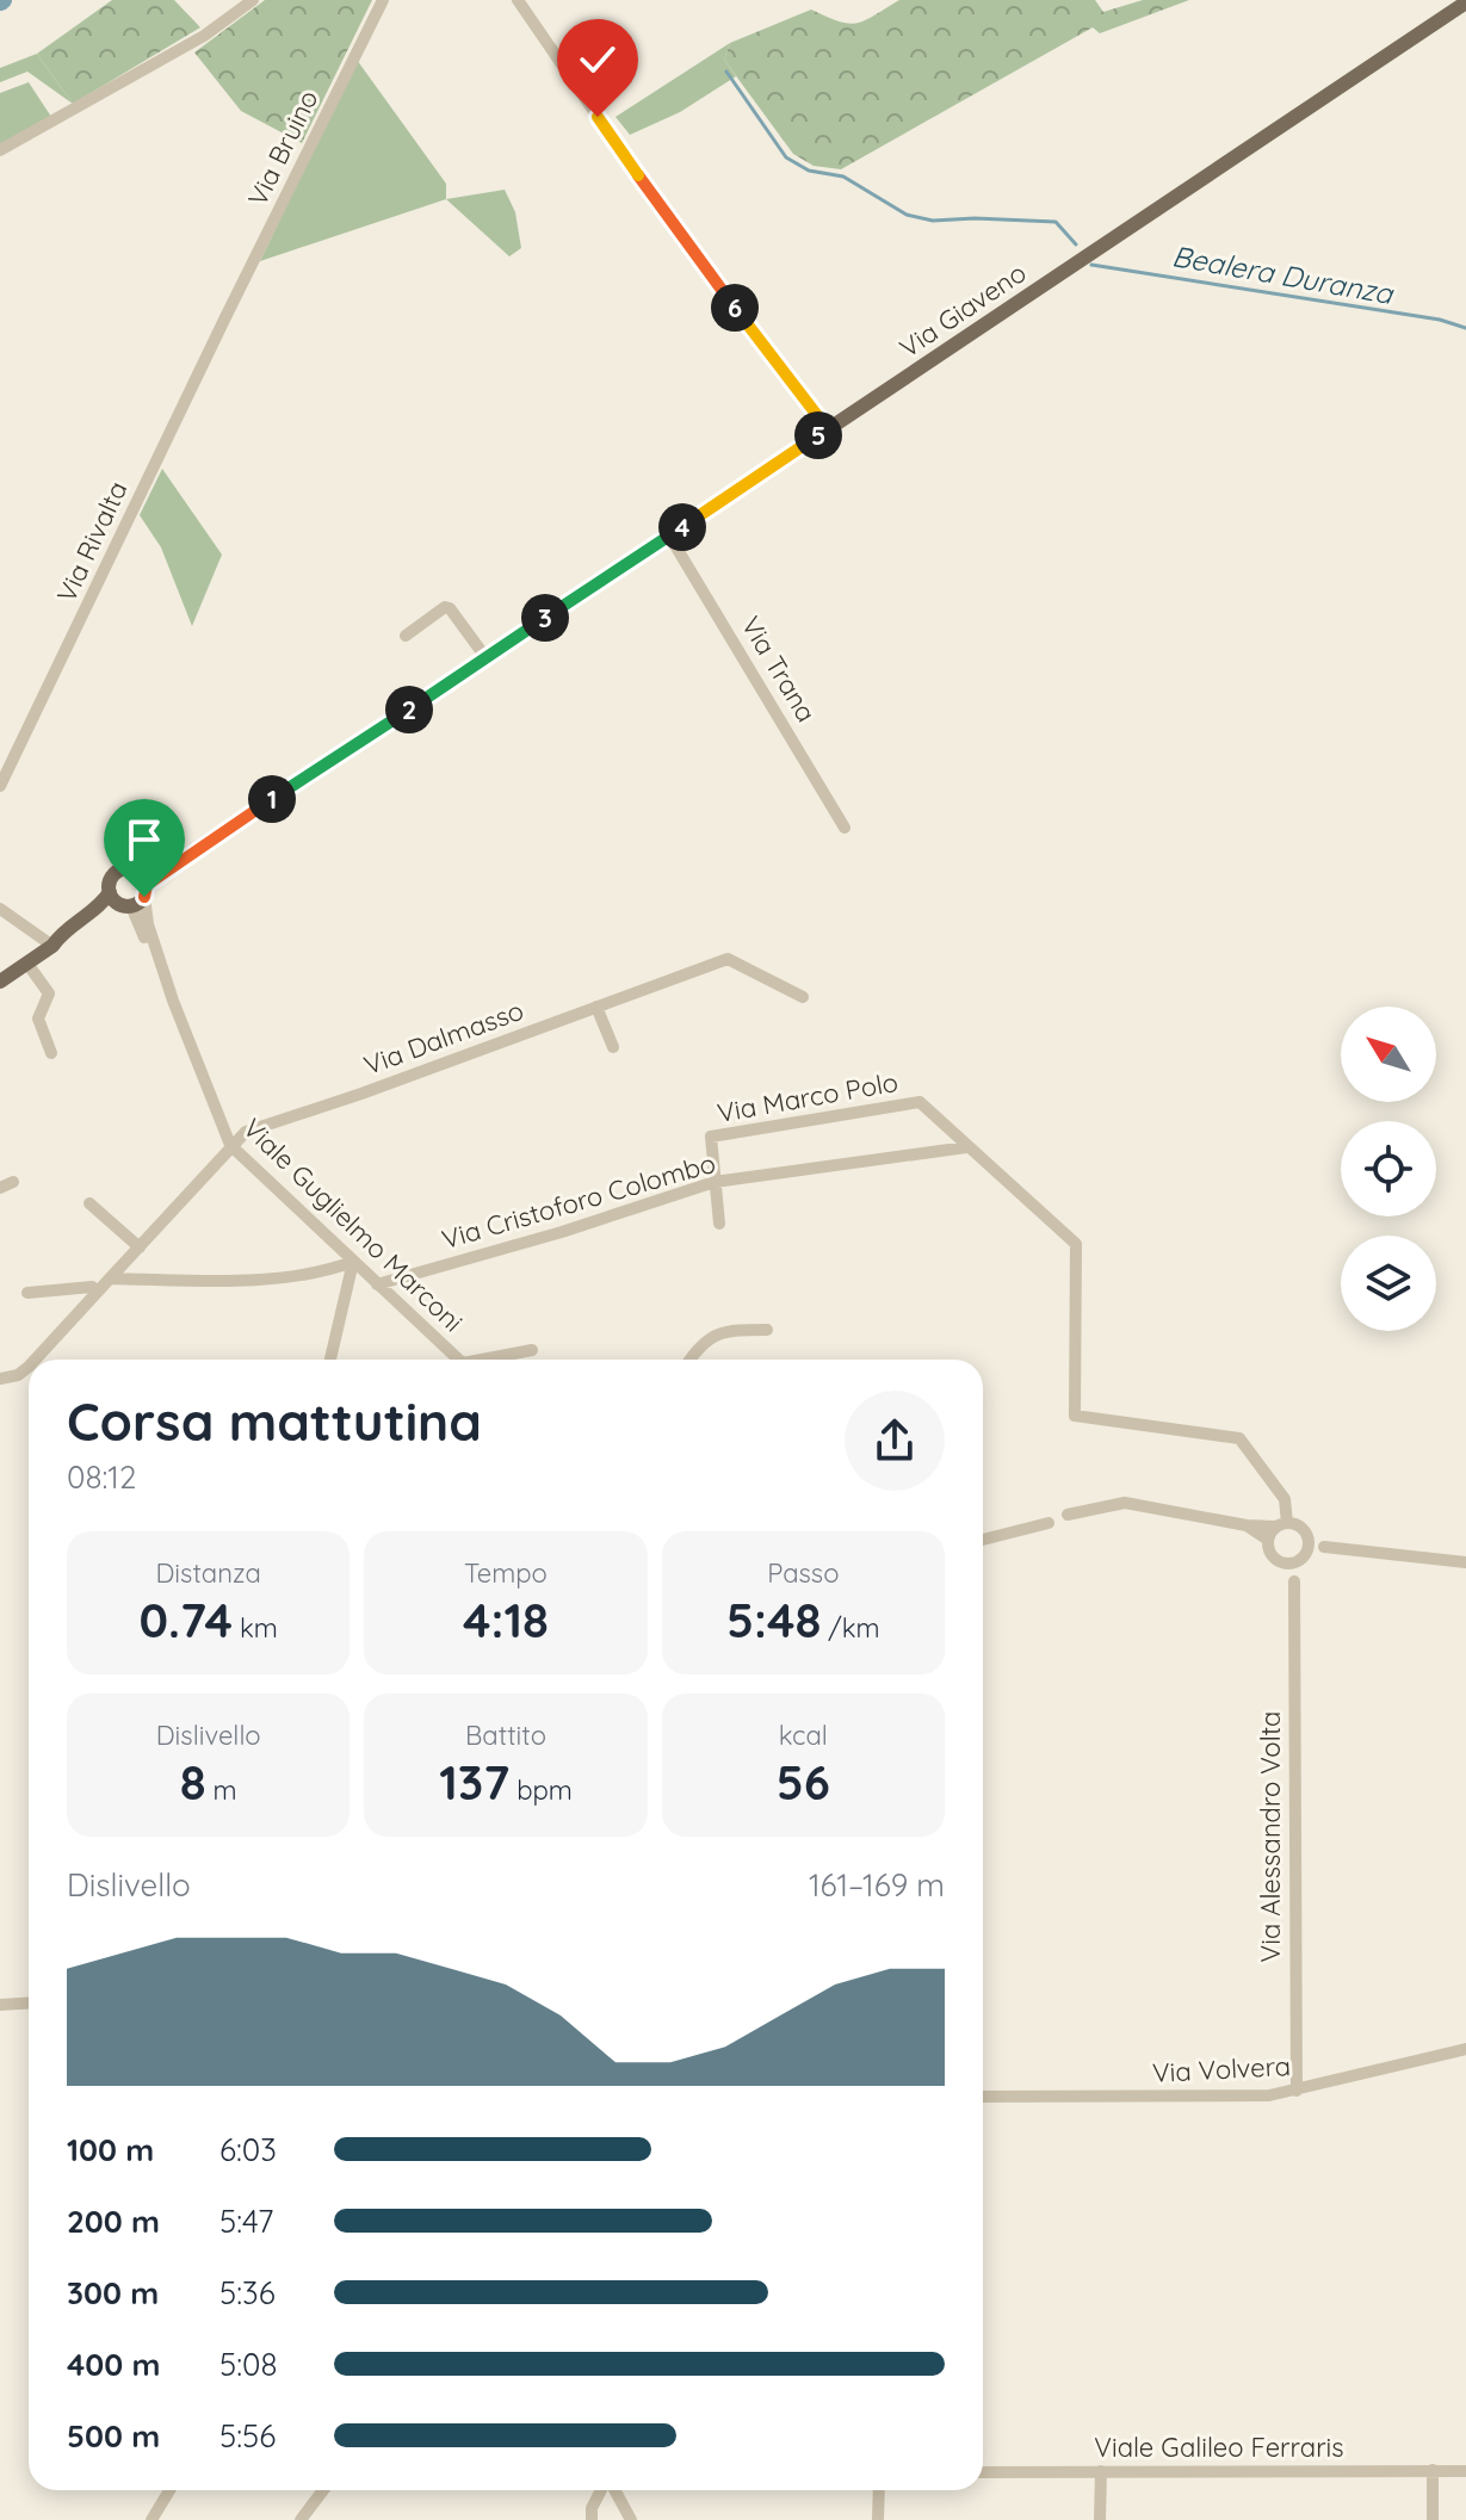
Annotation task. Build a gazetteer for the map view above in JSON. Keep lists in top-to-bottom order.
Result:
{
  "streets": {
    "main road": ["Via Giaveno"],
    "street": [
      "Via Bruino",
      "Via Rivalta",
      "Via Trana",
      "Via Dalmasso",
      "Via Marco Polo",
      "Via Cristoforo Colombo",
      "Viale Guglielmo Marconi",
      "Via Alessandro Volta",
      "Via Volvera",
      "Viale Galileo Ferraris"
    ]
  },
  "crossings": [
    ["Via Bruino", "Via Rivalta"],
    ["Via Giaveno", "Via Trana"],
    ["Via Giaveno", "Viale Guglielmo Marconi"],
    ["Via Dalmasso", "Viale Guglielmo Marconi"],
    ["Via Marco Polo", "Via Cristoforo Colombo"],
    ["Via Marco Polo", "Via Alessandro Volta"],
    ["Via Cristoforo Colombo", "Viale Guglielmo Marconi"],
    ["Via Alessandro Volta", "Via Volvera"]
  ],
  "water": ["Bealera Duranza"],
  "north": "top left",
  "page": {
    "pins": [
      "6",
      "5",
      "4",
      "3",
      "2",
      "1"
    ],
    "heading": ["Corsa mattutina", "08:12"],
    "stats": [
      ["Distanza", "0.74 km"],
      ["Tempo", "4:18"],
      ["Passo", "5:48 /km"],
      ["Dislivello", "8 m"],
      ["Battito", "137 bpm"],
      ["kcal", "56"]
    ],
    "chart": ["Dislivello", "161–169 m"],
    "list": [
      {
        "name": "100 m",
        "note": "6:03"
      },
      {
        "name": "200 m",
        "note": "5:47"
      },
      {
        "name": "300 m",
        "note": "5:36"
      },
      {
        "name": "400 m",
        "note": "5:08"
      },
      {
        "name": "500 m",
        "note": "5:56"
      }
    ]
  }
}
